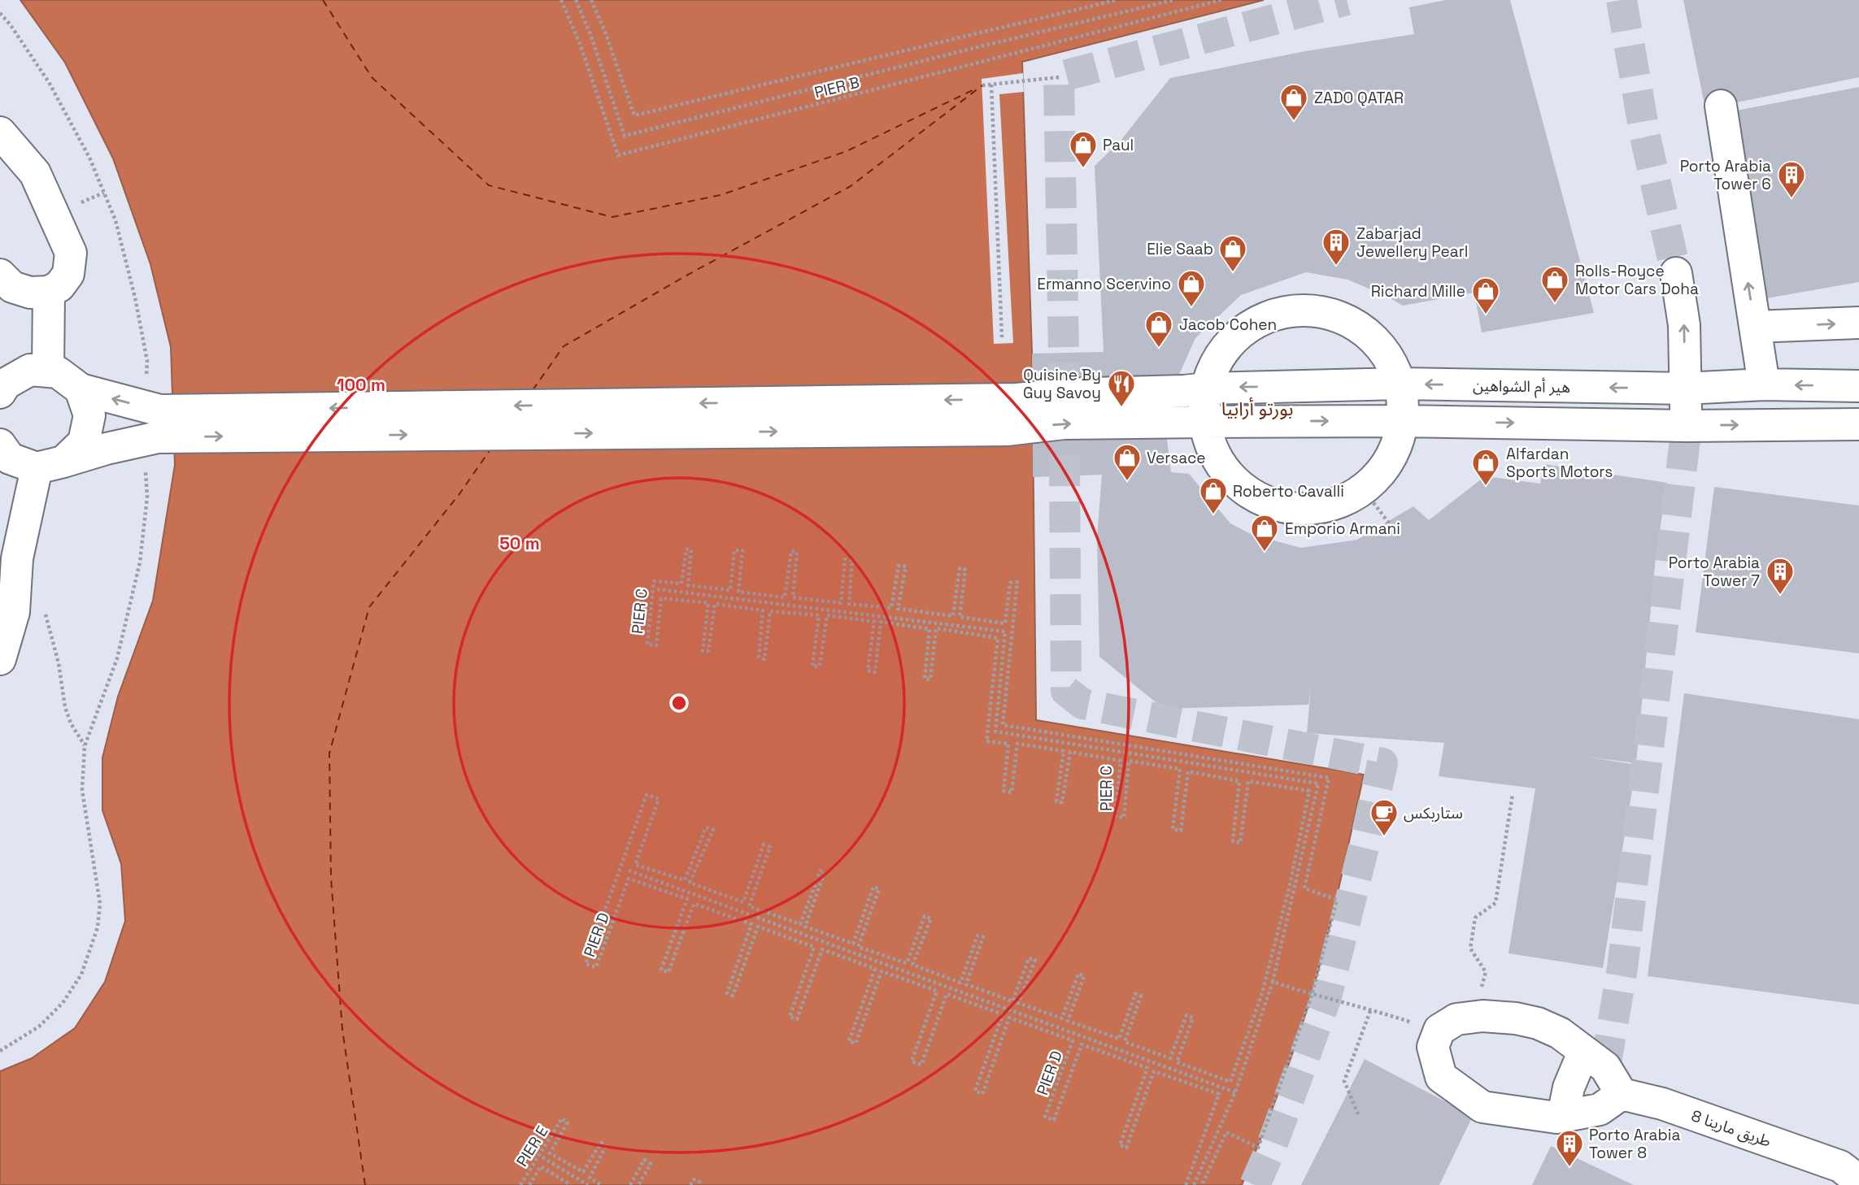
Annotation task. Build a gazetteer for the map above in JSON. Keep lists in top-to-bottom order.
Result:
{
  "streets": {
    "street": ["هير أم الشواهين", "طريق مارينا 8"],
    "path": [
      "PIER B",
      "PIER C",
      "PIER D",
      "PIER E"
    ]
  },
  "crossings": [
    ["PIER C", "PIER D"]
  ],
  "districts": ["بورتو أرابيا"],
  "places": {
    "shop": [
      "ZADO QATAR",
      "Paul",
      "Elie Saab",
      "Rolls-Royce Motor Cars Doha",
      "Ermanno Scervino",
      "Richard Mille",
      "Jacob Cohen",
      "Versace",
      "Alfardan Sports Motors",
      "Roberto Cavalli",
      "Emporio Armani"
    ],
    "building": [
      "Porto Arabia Tower 6",
      "Zabarjad Jewellery Pearl",
      "Porto Arabia Tower 7",
      "Porto Arabia Tower 8"
    ],
    "restaurant": ["Quisine By Guy Savoy"],
    "cafe": ["ستاربكس"]
  },
  "rings": ["100 m", "50 m"]
}
